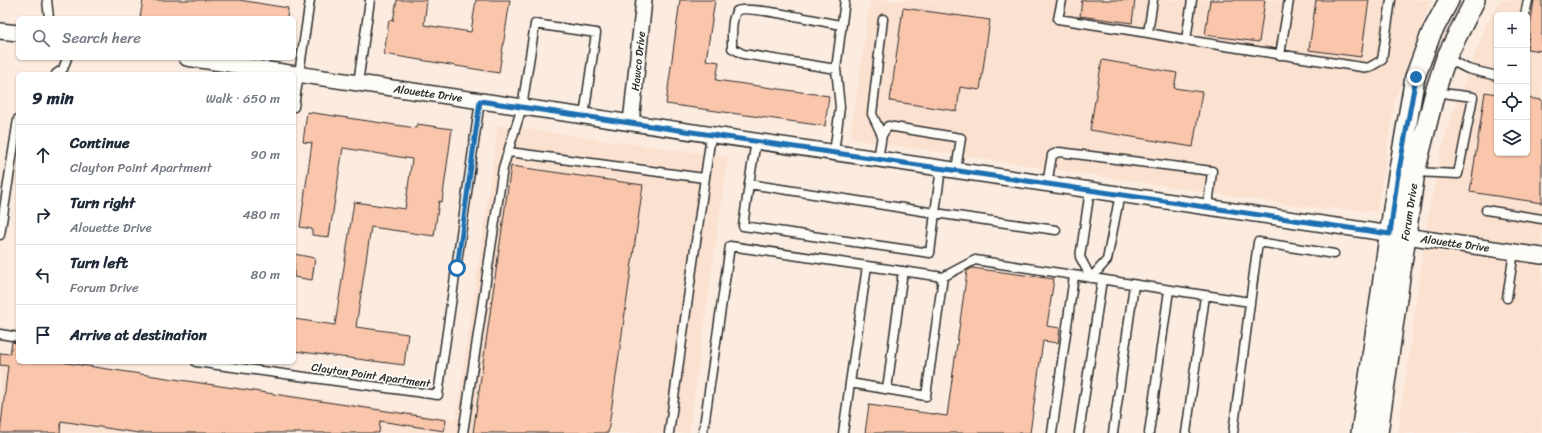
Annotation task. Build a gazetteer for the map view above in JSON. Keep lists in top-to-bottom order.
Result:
{
  "streets": {
    "street": ["Hawco Drive", "Alouette Drive", "Forum Drive"],
    "lane": ["Clayton Point Apartment"]
  },
  "crossings": [
    ["Hawco Drive", "Alouette Drive"],
    ["Alouette Drive", "Forum Drive"],
    ["Alouette Drive", "Clayton Point Apartment"]
  ],
  "page": {
    "map_buttons": ["+", "−"],
    "search": "Search here",
    "heading": ["9 min", "Walk · 650 m"],
    "list": [
      ["Continue", "Clayton Point Apartment", "90 m"],
      ["Turn right", "Alouette Drive", "480 m"],
      ["Turn left", "Forum Drive", "80 m"],
      "Arrive at destination"
    ]
  }
}
